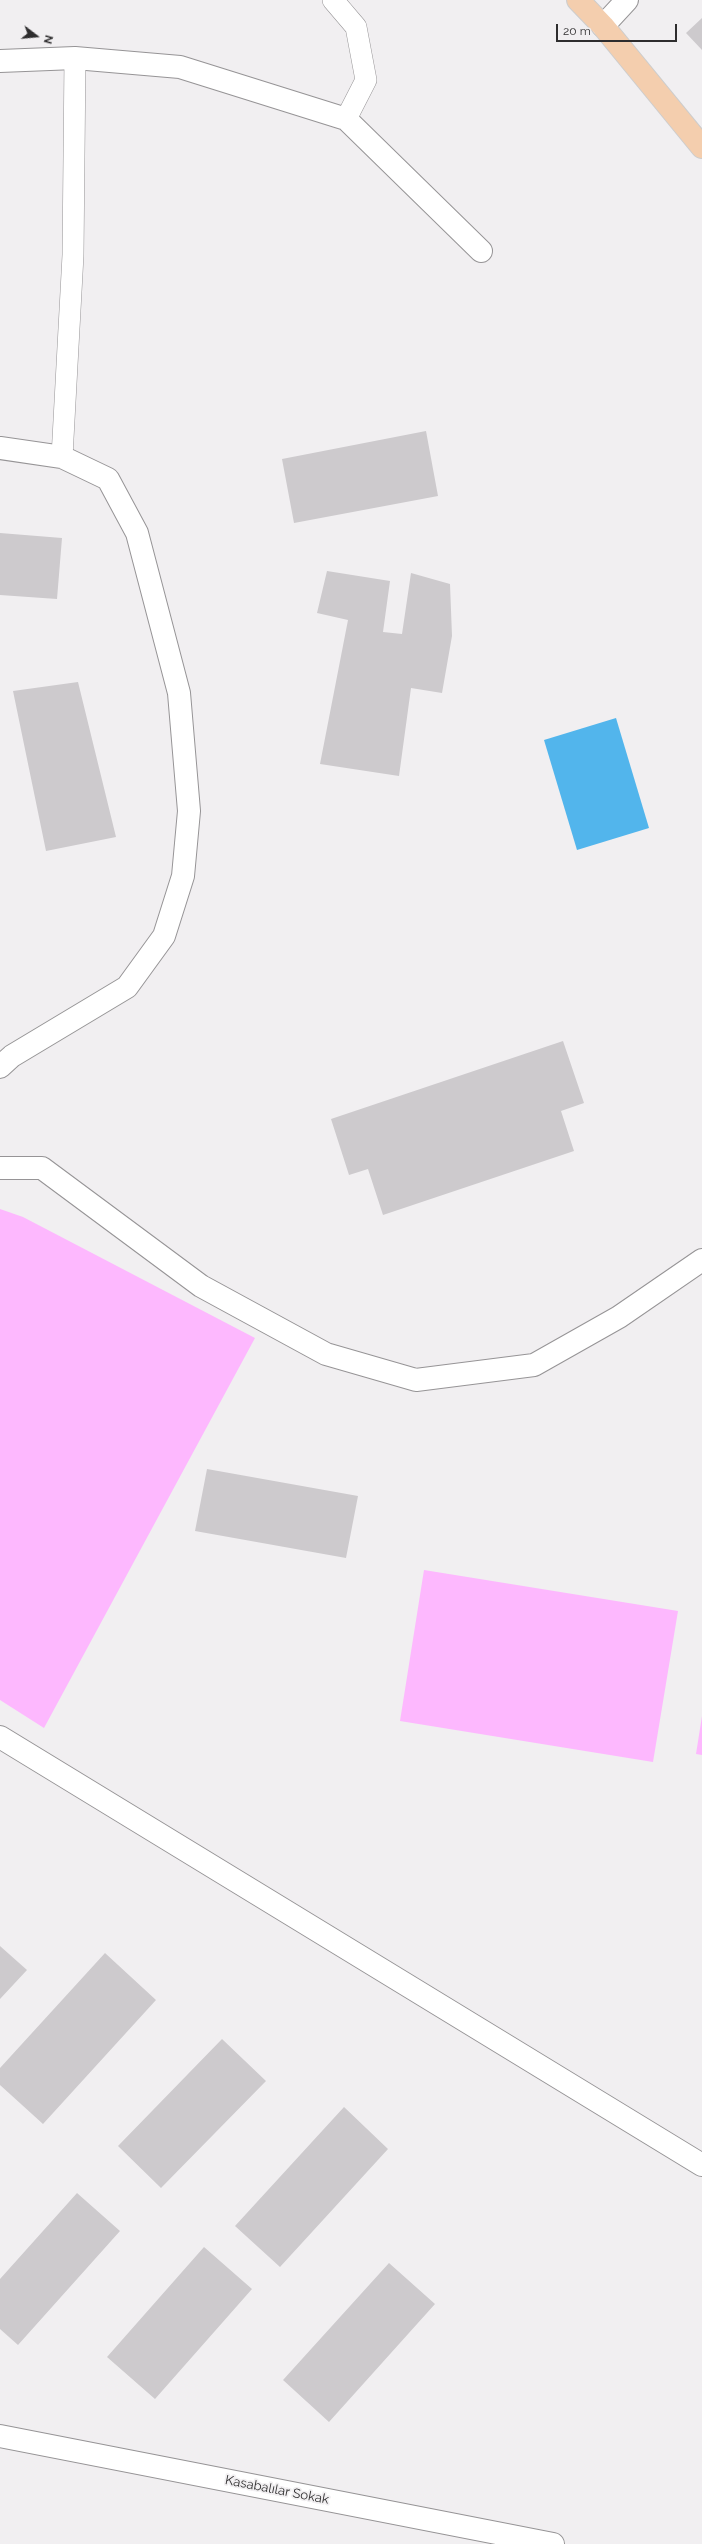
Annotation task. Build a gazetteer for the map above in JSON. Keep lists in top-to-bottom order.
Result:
{
  "streets": {
    "street": ["Kasabalılar Sokak"]
  },
  "scale_bar": "20 m",
  "north": "right"
}
